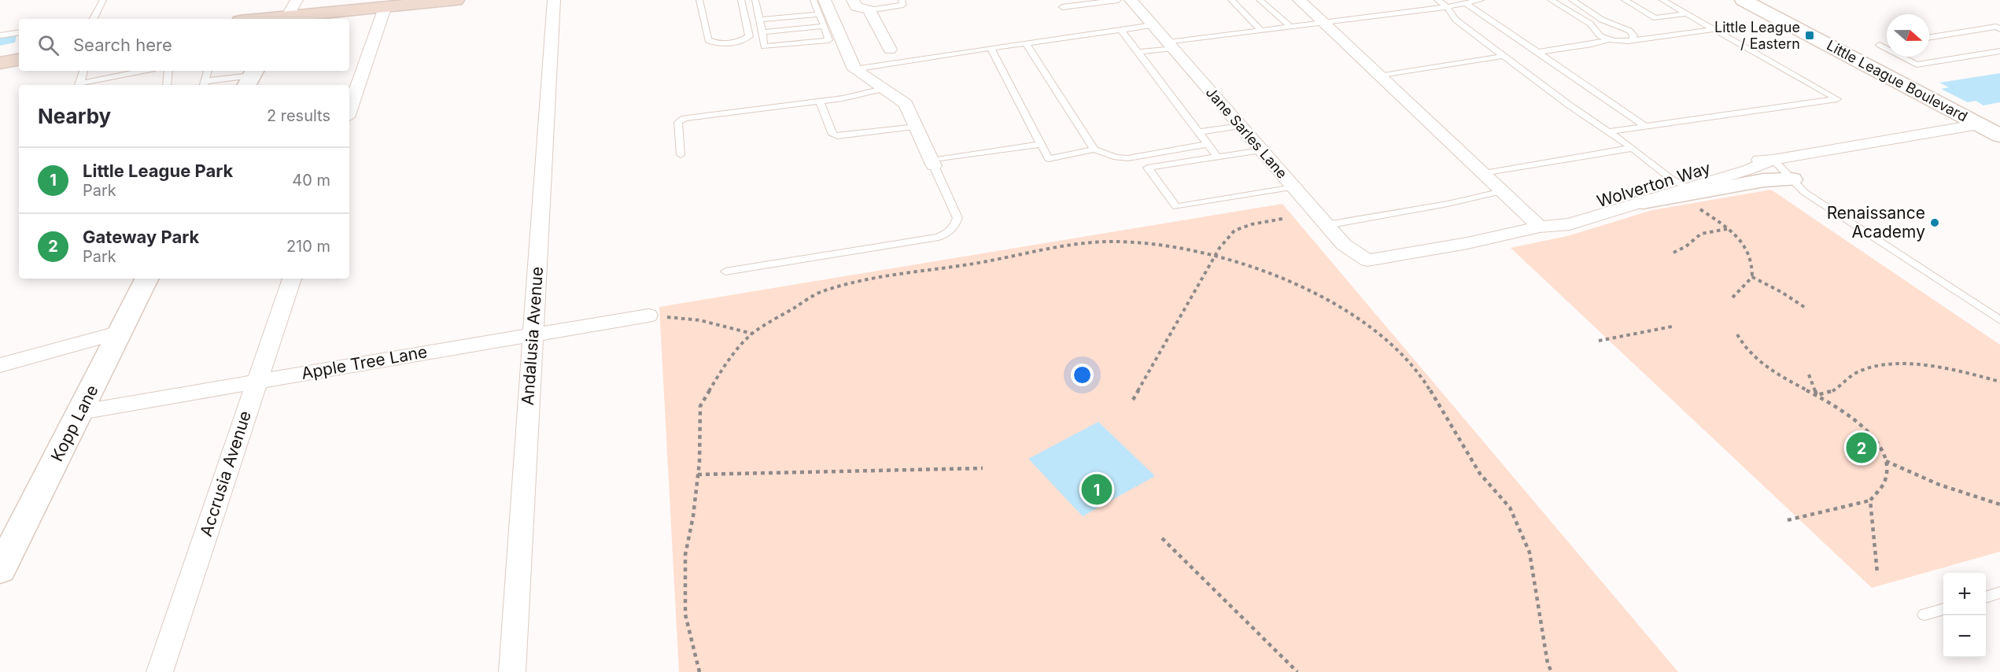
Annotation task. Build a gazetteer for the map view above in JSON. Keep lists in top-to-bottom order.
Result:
{
  "streets": {
    "street": [
      "Little League Boulevard",
      "Jane Sarles Lane",
      "Wolverton Way",
      "Andalusia Avenue",
      "Apple Tree Lane",
      "Kopp Lane",
      "Accrusia Avenue"
    ]
  },
  "crossings": [
    ["Little League Boulevard", "Wolverton Way"],
    ["Jane Sarles Lane", "Wolverton Way"],
    ["Andalusia Avenue", "Apple Tree Lane"],
    ["Apple Tree Lane", "Kopp Lane"],
    ["Apple Tree Lane", "Accrusia Avenue"]
  ],
  "places": {
    "transit": ["Little League / Eastern"],
    "other": ["Renaissance Academy"]
  },
  "north": "right",
  "page": {
    "search": "Search here",
    "heading": ["Nearby", "2 results"],
    "list": [
      {
        "mark": "1",
        "name": "Little League Park",
        "note": "Park",
        "value": "40 m"
      },
      {
        "mark": "2",
        "name": "Gateway Park",
        "note": "Park",
        "value": "210 m"
      }
    ],
    "pins": ["2", "1"],
    "map_buttons": ["+", "−"]
  }
}
